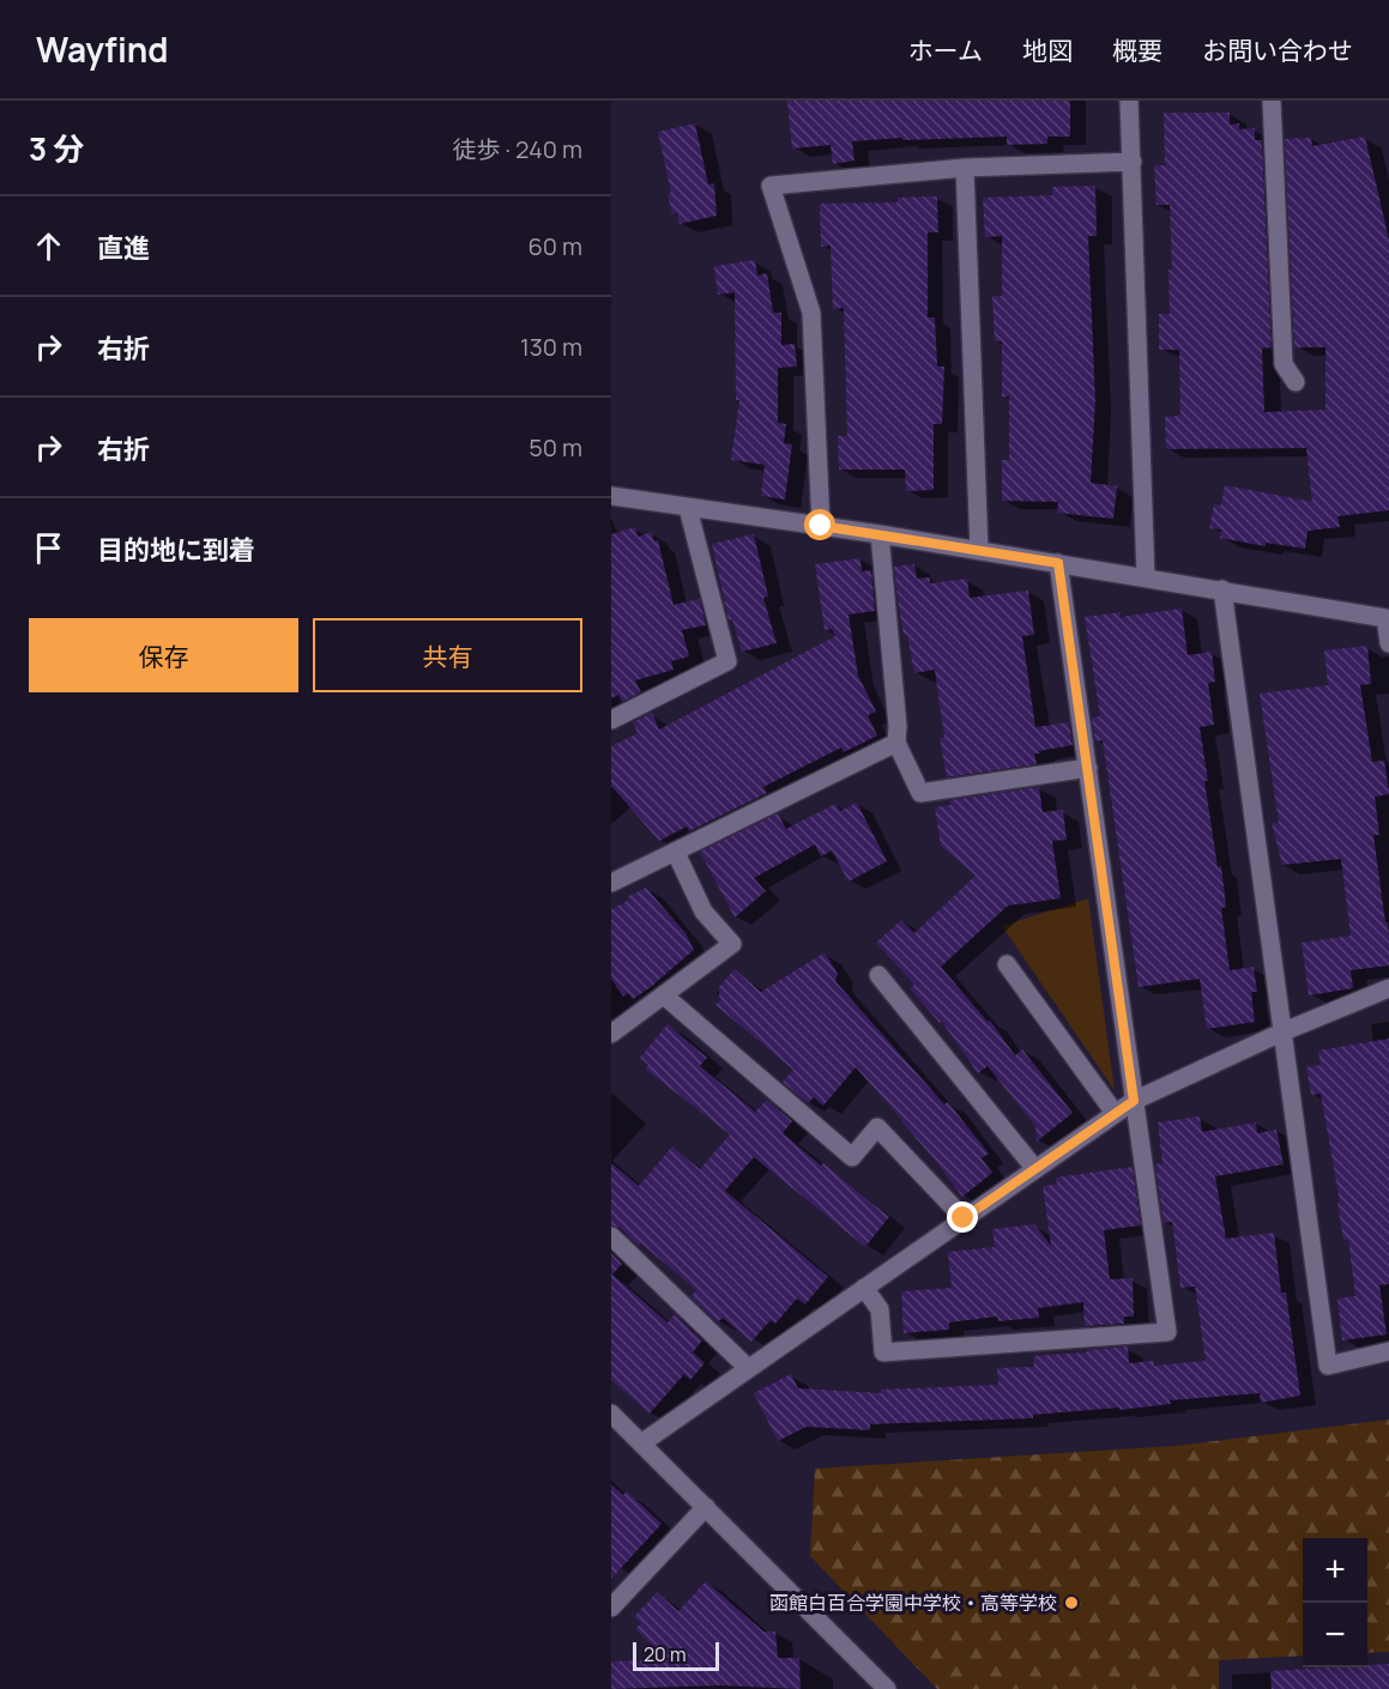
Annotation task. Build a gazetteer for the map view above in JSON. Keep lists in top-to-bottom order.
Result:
{
  "places": ["函館白百合学園中学校・高等学校"],
  "scale_bar": "20 m",
  "page": {
    "header": "Wayfind",
    "nav": [
      "ホーム",
      "地図",
      "概要",
      "お問い合わせ"
    ],
    "heading": ["3 分", "徒歩 · 240 m"],
    "list": [
      ["直進", "60 m"],
      ["右折", "130 m"],
      ["右折", "50 m"],
      "目的地に到着"
    ],
    "buttons": ["保存", "共有"],
    "map_buttons": ["+", "−"],
    "scale": "20 m"
  }
}
